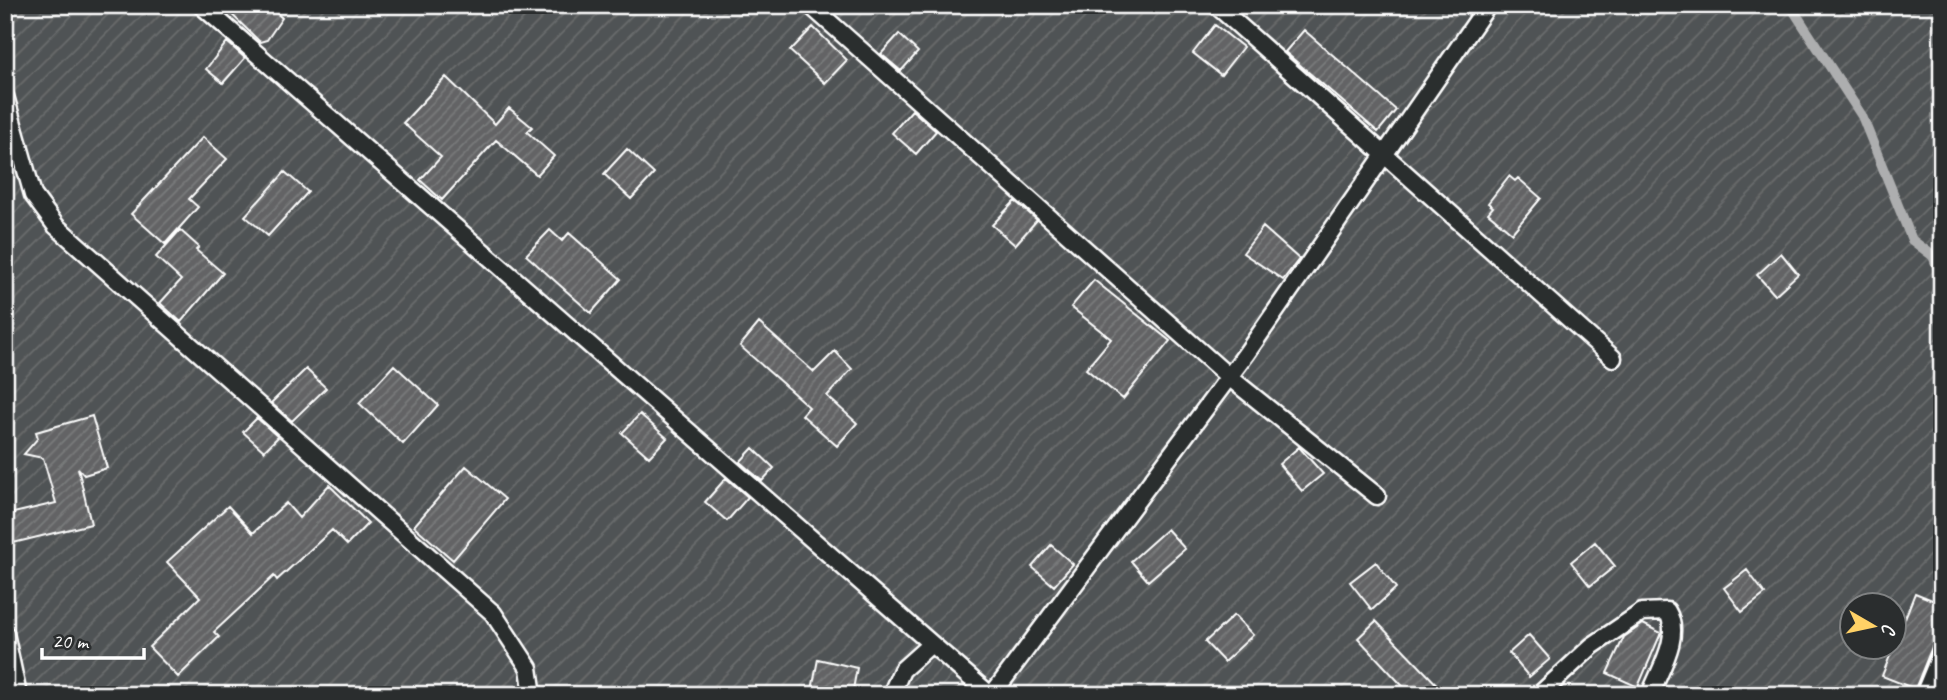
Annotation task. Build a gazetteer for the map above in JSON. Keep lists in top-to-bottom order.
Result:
{
  "scale_bar": "20 m",
  "north": "right"
}
